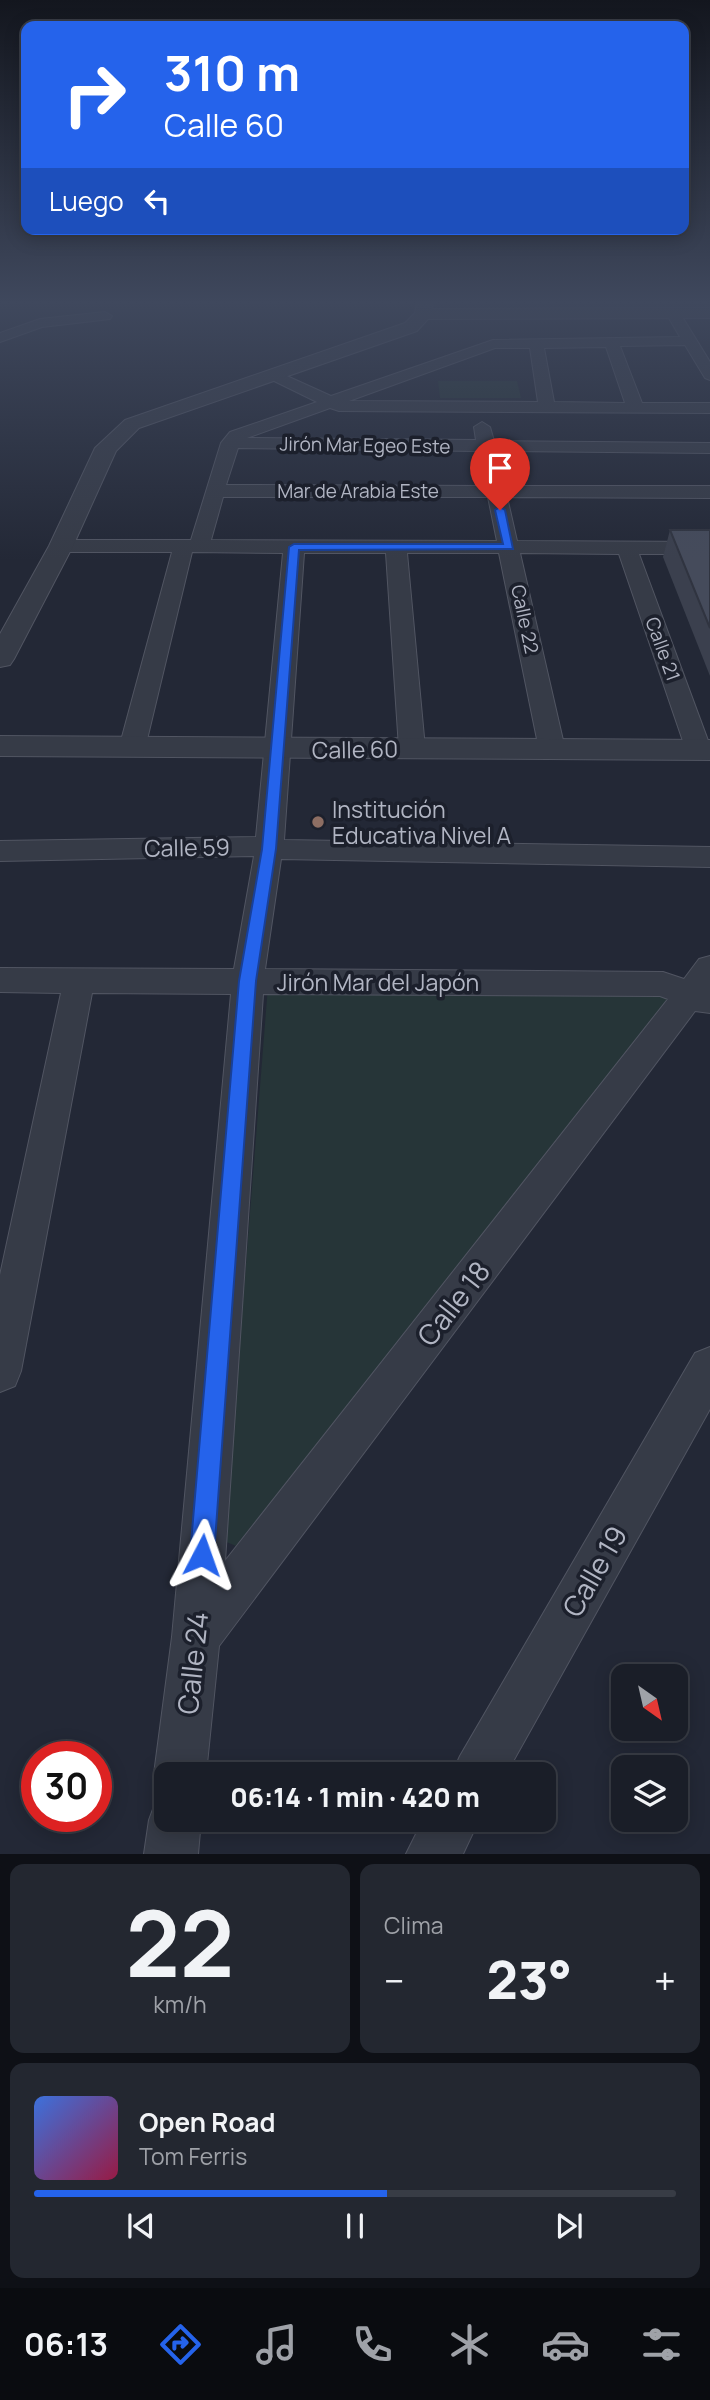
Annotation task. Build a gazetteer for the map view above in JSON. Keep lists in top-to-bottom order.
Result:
{
  "streets": {
    "street": [
      "Jirón Mar Egeo Este",
      "Mar de Arabia Este",
      "Calle 22",
      "Calle 21",
      "Calle 60",
      "Calle 59",
      "Jirón Mar del Japón",
      "Calle 18",
      "Calle 19",
      "Calle 24"
    ]
  },
  "crossings": [
    ["Jirón Mar Egeo Este", "Calle 22"],
    ["Mar de Arabia Este", "Calle 22"],
    ["Calle 22", "Calle 60"],
    ["Calle 21", "Calle 60"],
    ["Calle 60", "Calle 24"],
    ["Calle 59", "Calle 24"],
    ["Jirón Mar del Japón", "Calle 18"],
    ["Jirón Mar del Japón", "Calle 24"],
    ["Calle 18", "Calle 24"]
  ],
  "places": ["Institución Educativa Nivel A"],
  "north": "bottom right",
  "page": {
    "turn": ["310 m", "Calle 60"],
    "then": "Luego",
    "limit": "30",
    "trip": "06:14 · 1 min · 420 m",
    "tile": [
      ["22", "km/h"],
      "Clima"
    ],
    "heat": ["−", "23°", "+"],
    "song": ["Open Road", "Tom Ferris"],
    "tabs": "06:13"
  }
}
